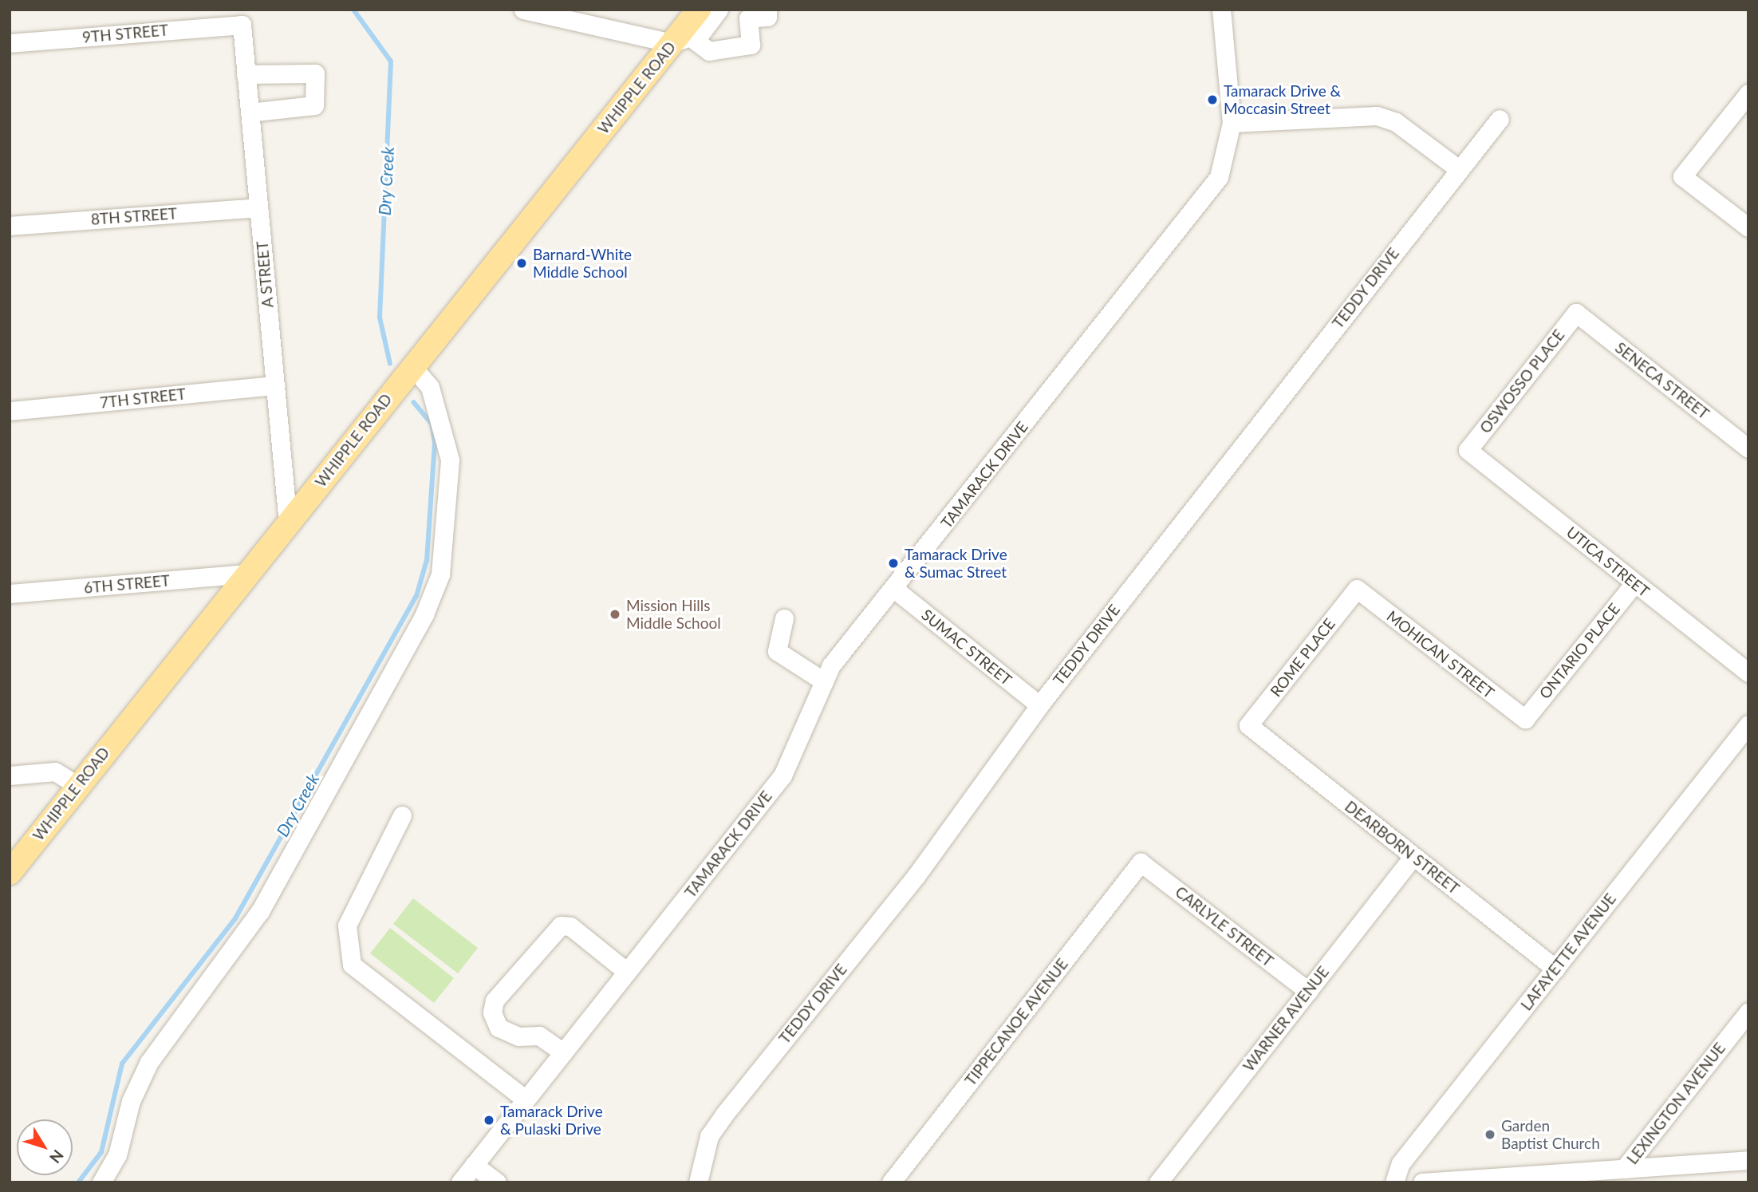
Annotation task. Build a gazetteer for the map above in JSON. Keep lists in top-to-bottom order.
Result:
{
  "streets": {
    "main road": ["WHIPPLE ROAD"],
    "street": [
      "9TH STREET",
      "8TH STREET",
      "A STREET",
      "TEDDY DRIVE",
      "SENECA STREET",
      "OSWOSSO PLACE",
      "7TH STREET",
      "TAMARACK DRIVE",
      "UTICA STREET",
      "6TH STREET",
      "SUMAC STREET",
      "ONTARIO PLACE",
      "MOHICAN STREET",
      "ROME PLACE",
      "DEARBORN STREET",
      "CARLYLE STREET",
      "LAFAYETTE AVENUE",
      "WARNER AVENUE",
      "TIPPECANOE AVENUE",
      "LEXINGTON AVENUE"
    ]
  },
  "crossings": [
    ["9TH STREET", "A STREET"],
    ["WHIPPLE ROAD", "A STREET"],
    ["WHIPPLE ROAD", "6TH STREET"],
    ["8TH STREET", "A STREET"],
    ["A STREET", "7TH STREET"],
    ["TEDDY DRIVE", "SUMAC STREET"],
    ["SENECA STREET", "OSWOSSO PLACE"],
    ["OSWOSSO PLACE", "UTICA STREET"],
    ["TAMARACK DRIVE", "SUMAC STREET"],
    ["UTICA STREET", "ONTARIO PLACE"],
    ["ONTARIO PLACE", "MOHICAN STREET"],
    ["MOHICAN STREET", "ROME PLACE"],
    ["ROME PLACE", "DEARBORN STREET"],
    ["DEARBORN STREET", "LAFAYETTE AVENUE"],
    ["DEARBORN STREET", "WARNER AVENUE"],
    ["CARLYLE STREET", "WARNER AVENUE"],
    ["CARLYLE STREET", "TIPPECANOE AVENUE"]
  ],
  "water": ["Dry Creek"],
  "places": [
    "Tamarack Drive & Moccasin Street",
    "Barnard-White Middle School",
    "Tamarack Drive & Sumac Street",
    "Mission Hills Middle School",
    "Tamarack Drive & Pulaski Drive",
    "Garden Baptist Church"
  ],
  "north": "bottom right"
}
